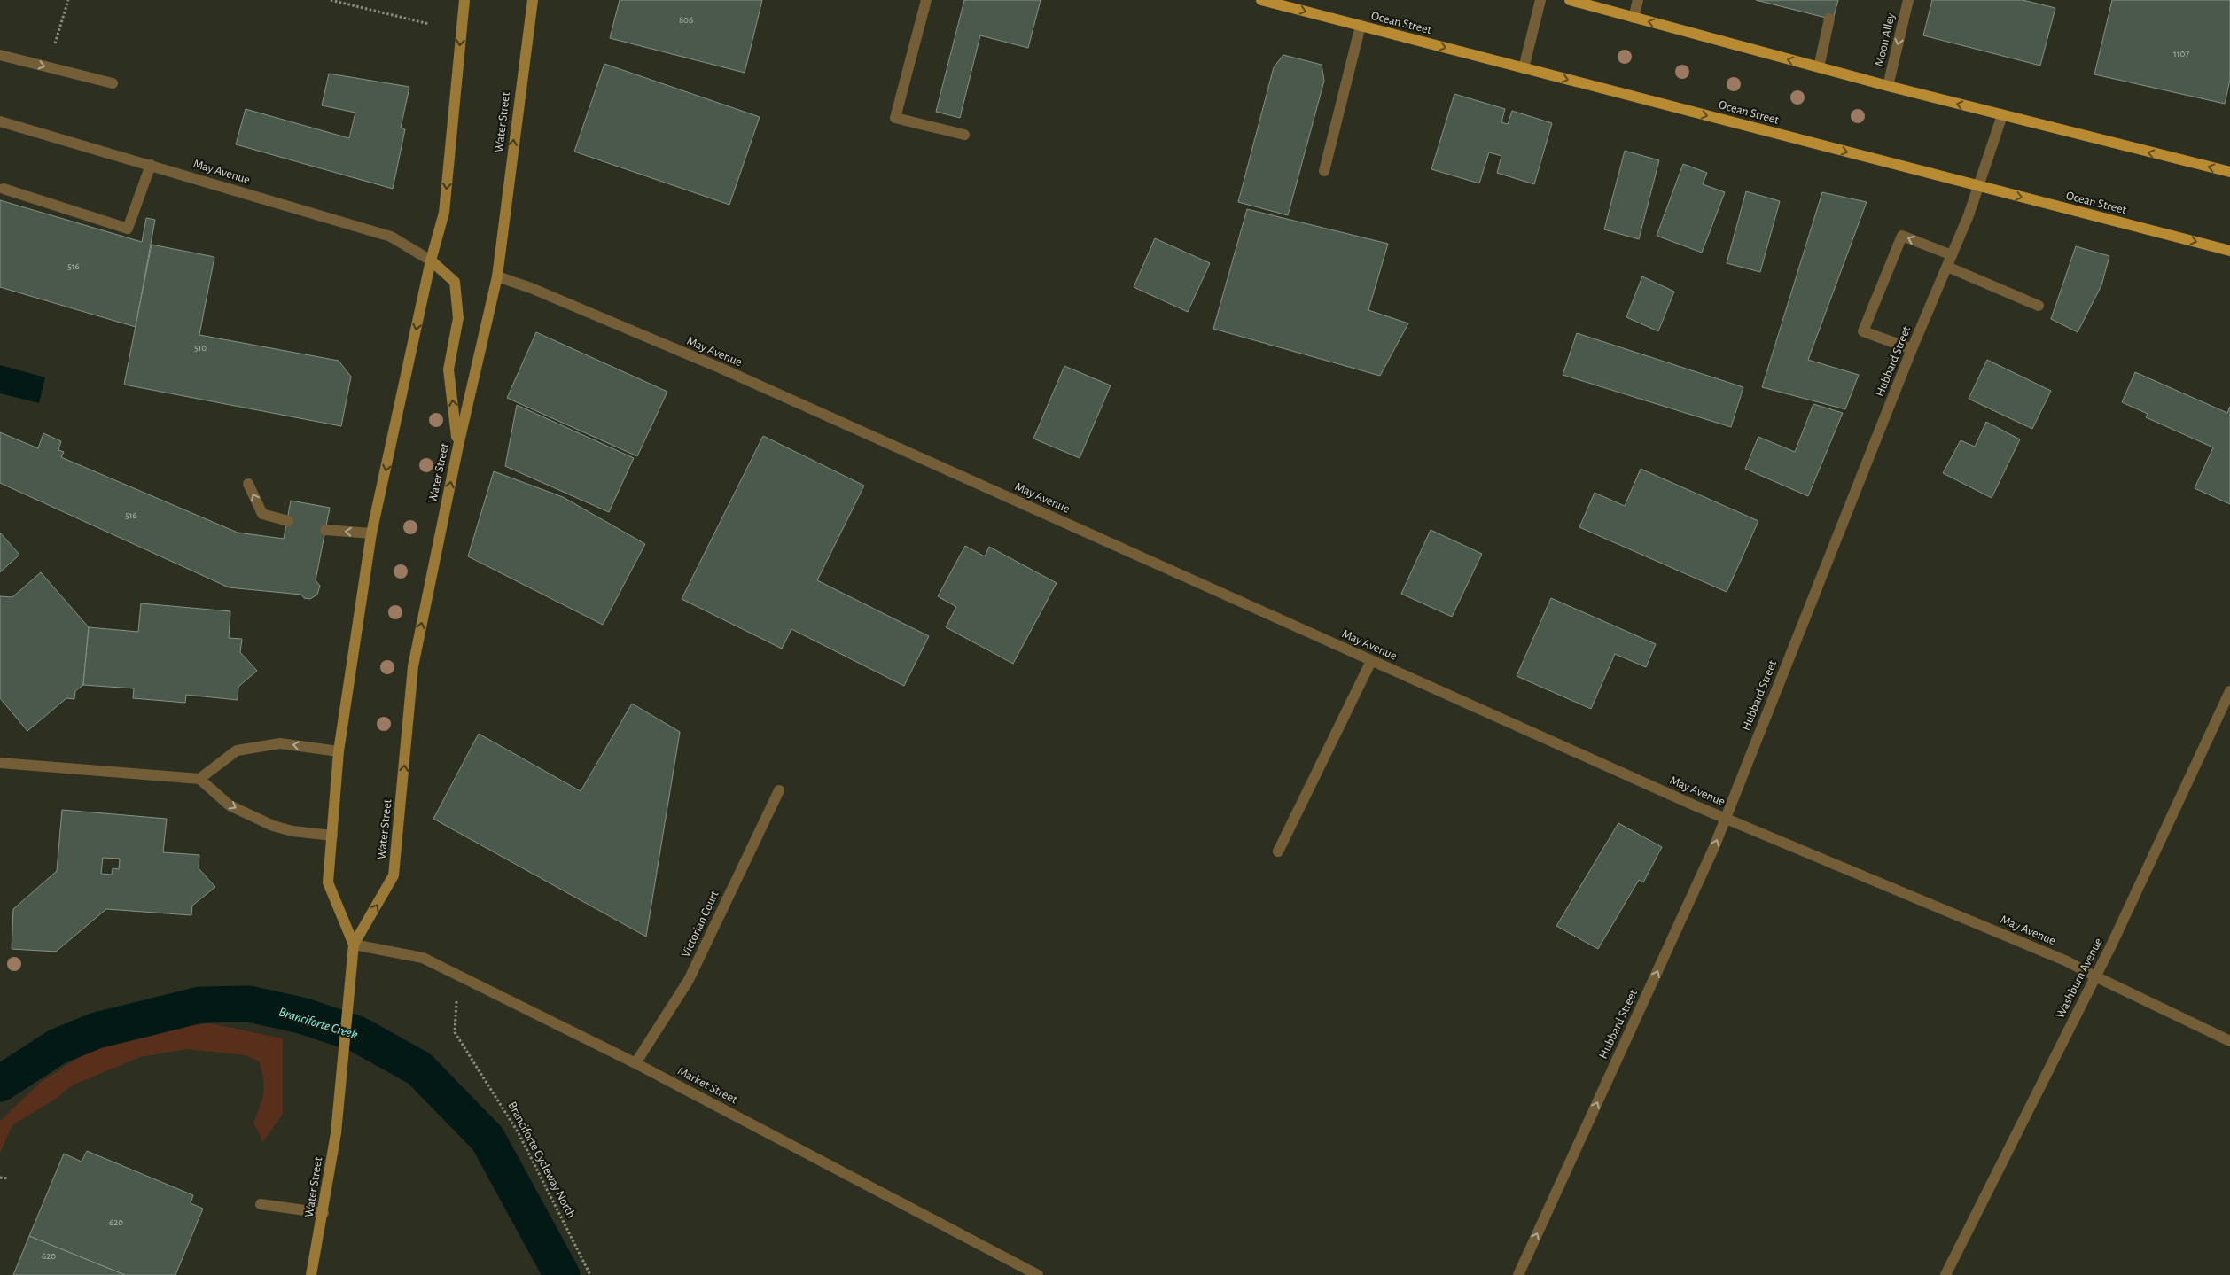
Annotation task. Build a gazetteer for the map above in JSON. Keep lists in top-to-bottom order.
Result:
{
  "streets": {
    "main road": ["Ocean Street", "Water Street"],
    "street": [
      "Moon Alley",
      "May Avenue",
      "Hubbard Street",
      "Victorian Court",
      "Washburn Avenue",
      "Market Street"
    ],
    "path": ["Branciforte Cycleway North"]
  },
  "crossings": [
    ["Ocean Street", "Hubbard Street"],
    ["Water Street", "May Avenue"],
    ["Water Street", "Market Street"],
    ["May Avenue", "Hubbard Street"],
    ["May Avenue", "Washburn Avenue"],
    ["Victorian Court", "Market Street"]
  ],
  "one_way": ["Hubbard Street"],
  "water": ["Branciforte Creek"],
  "house_numbers": [
    "806",
    "1107",
    "516",
    "510",
    "516",
    "620",
    "620"
  ]
}
